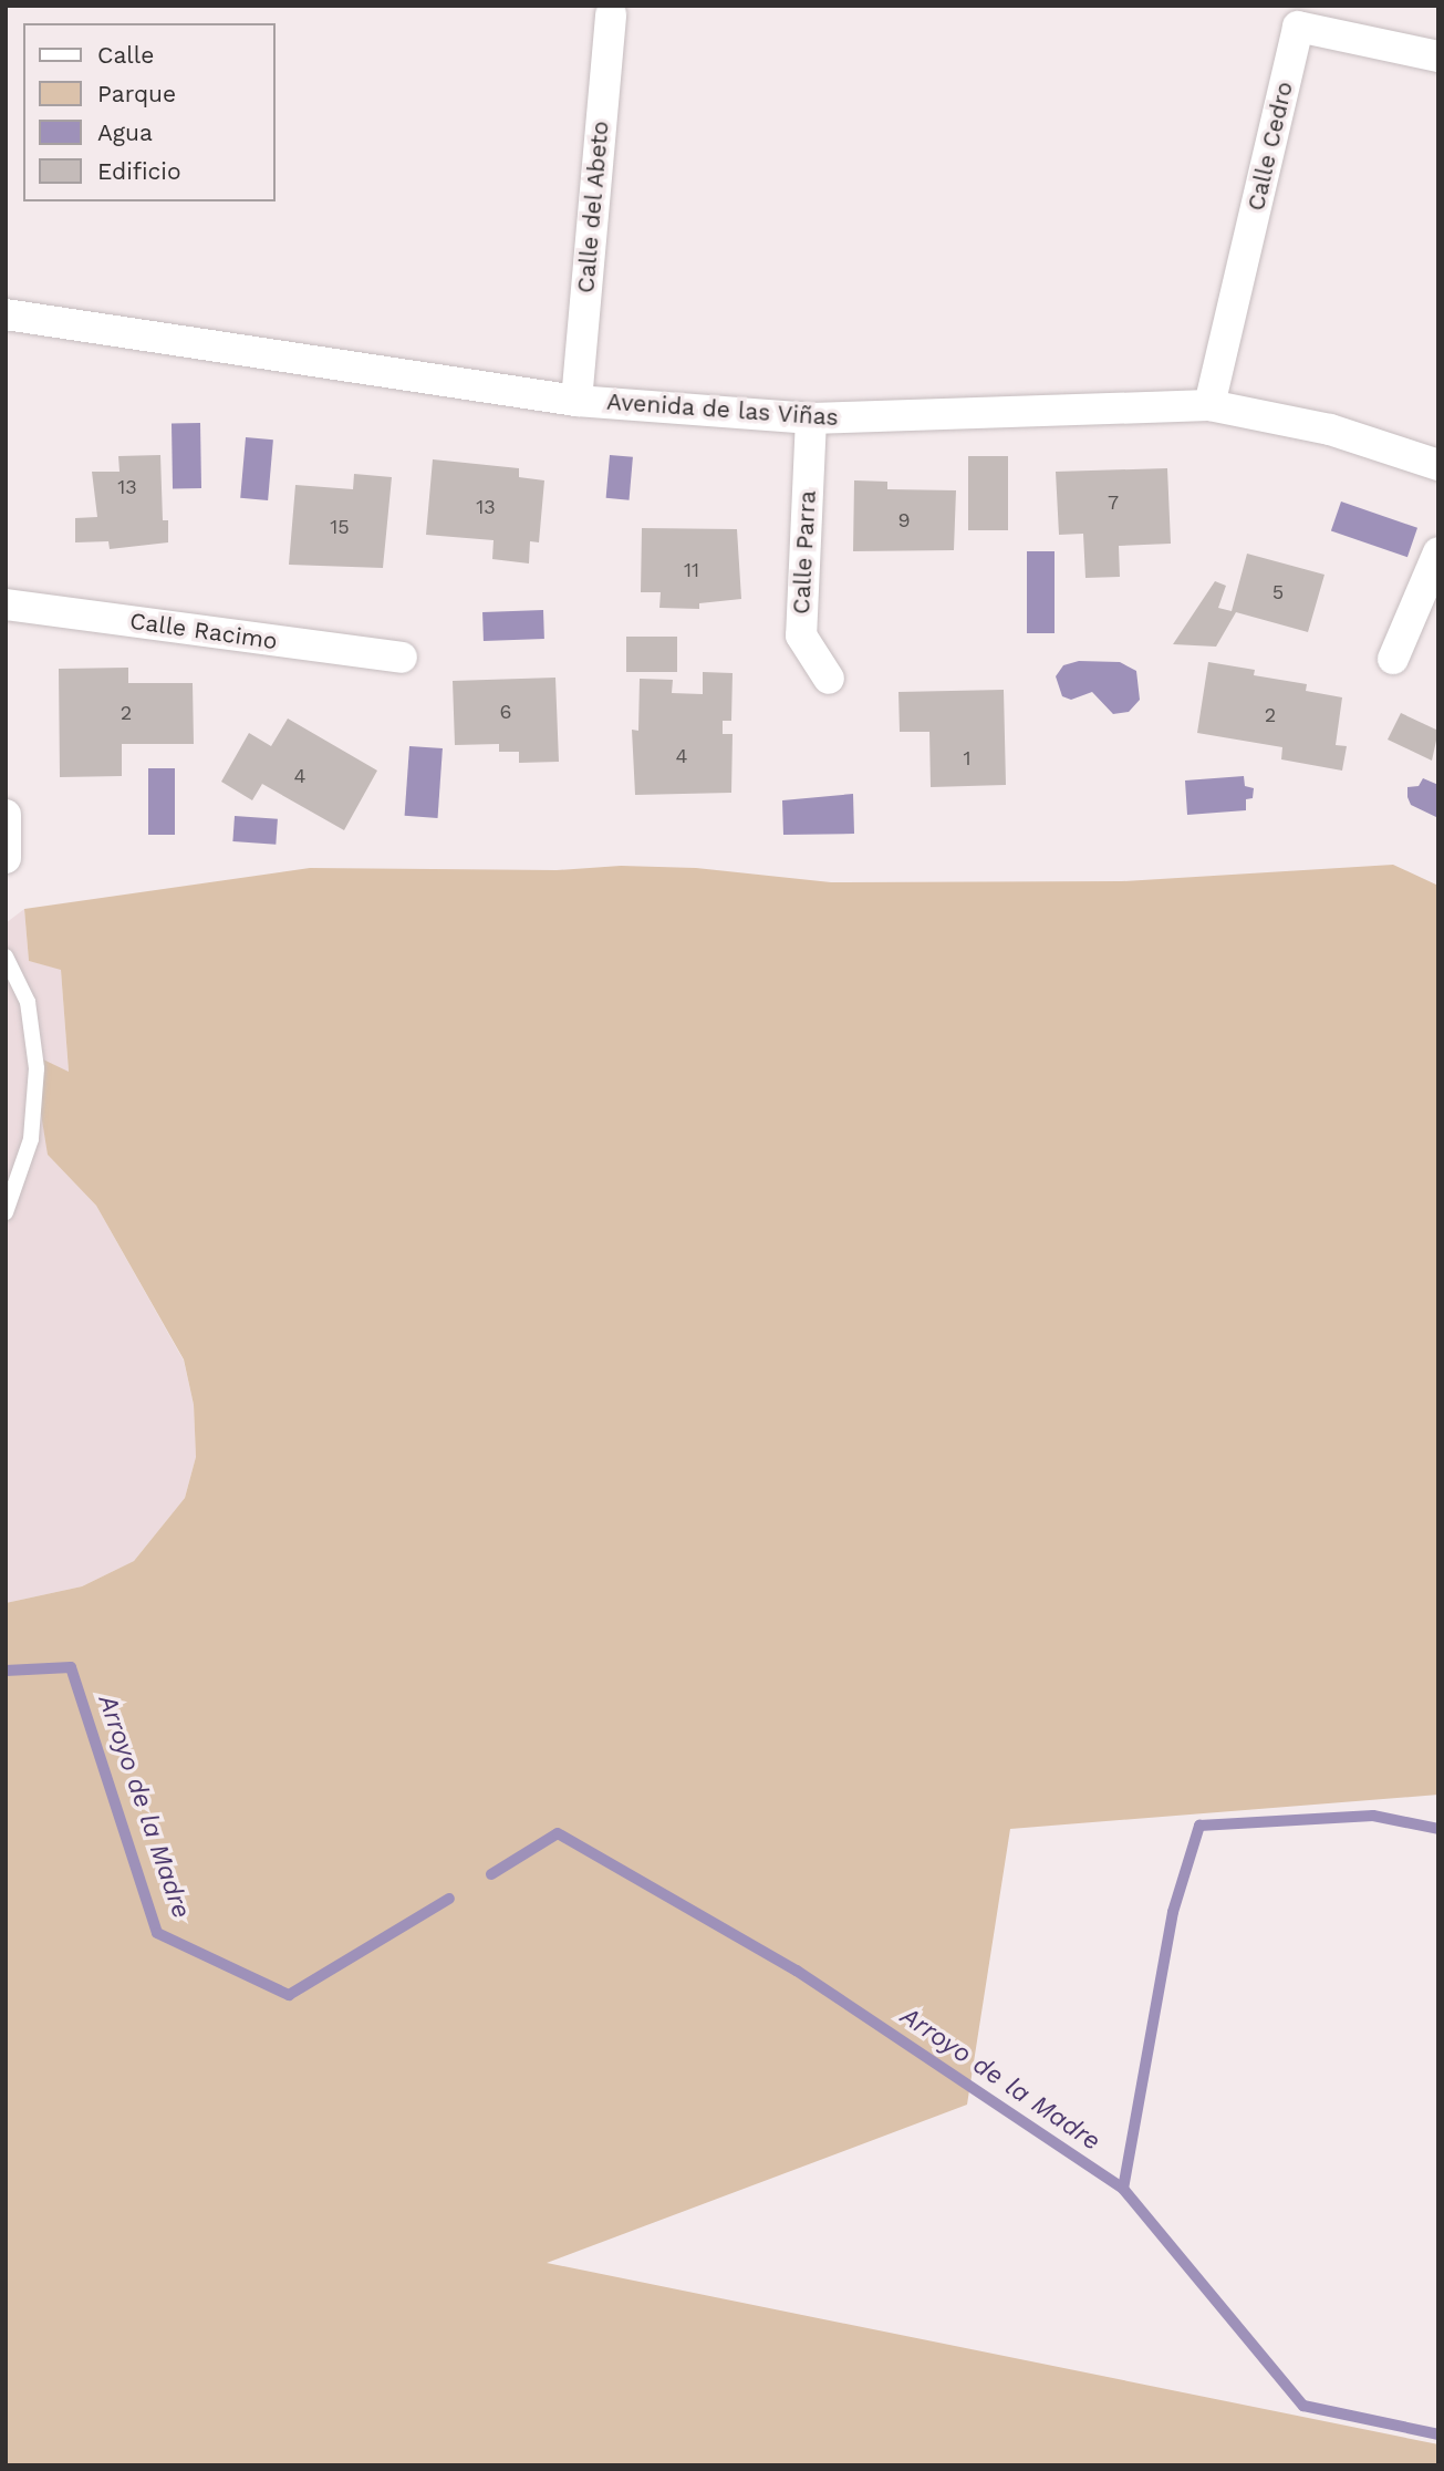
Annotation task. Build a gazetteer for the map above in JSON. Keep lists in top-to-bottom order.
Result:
{
  "streets": {
    "street": [
      "Calle Cedro",
      "Calle del Abeto",
      "Avenida de las Viñas",
      "Calle Parra",
      "Calle Racimo"
    ]
  },
  "crossings": [
    ["Calle Cedro", "Avenida de las Viñas"],
    ["Calle del Abeto", "Avenida de las Viñas"],
    ["Avenida de las Viñas", "Calle Parra"]
  ],
  "water": ["Arroyo de la Madre"],
  "house_numbers": [
    "13",
    "7",
    "13",
    "9",
    "15",
    "11",
    "5",
    "6",
    "2",
    "2",
    "4",
    "1",
    "4"
  ],
  "legend": [
    "Calle",
    "Parque",
    "Agua",
    "Edificio"
  ]
}
